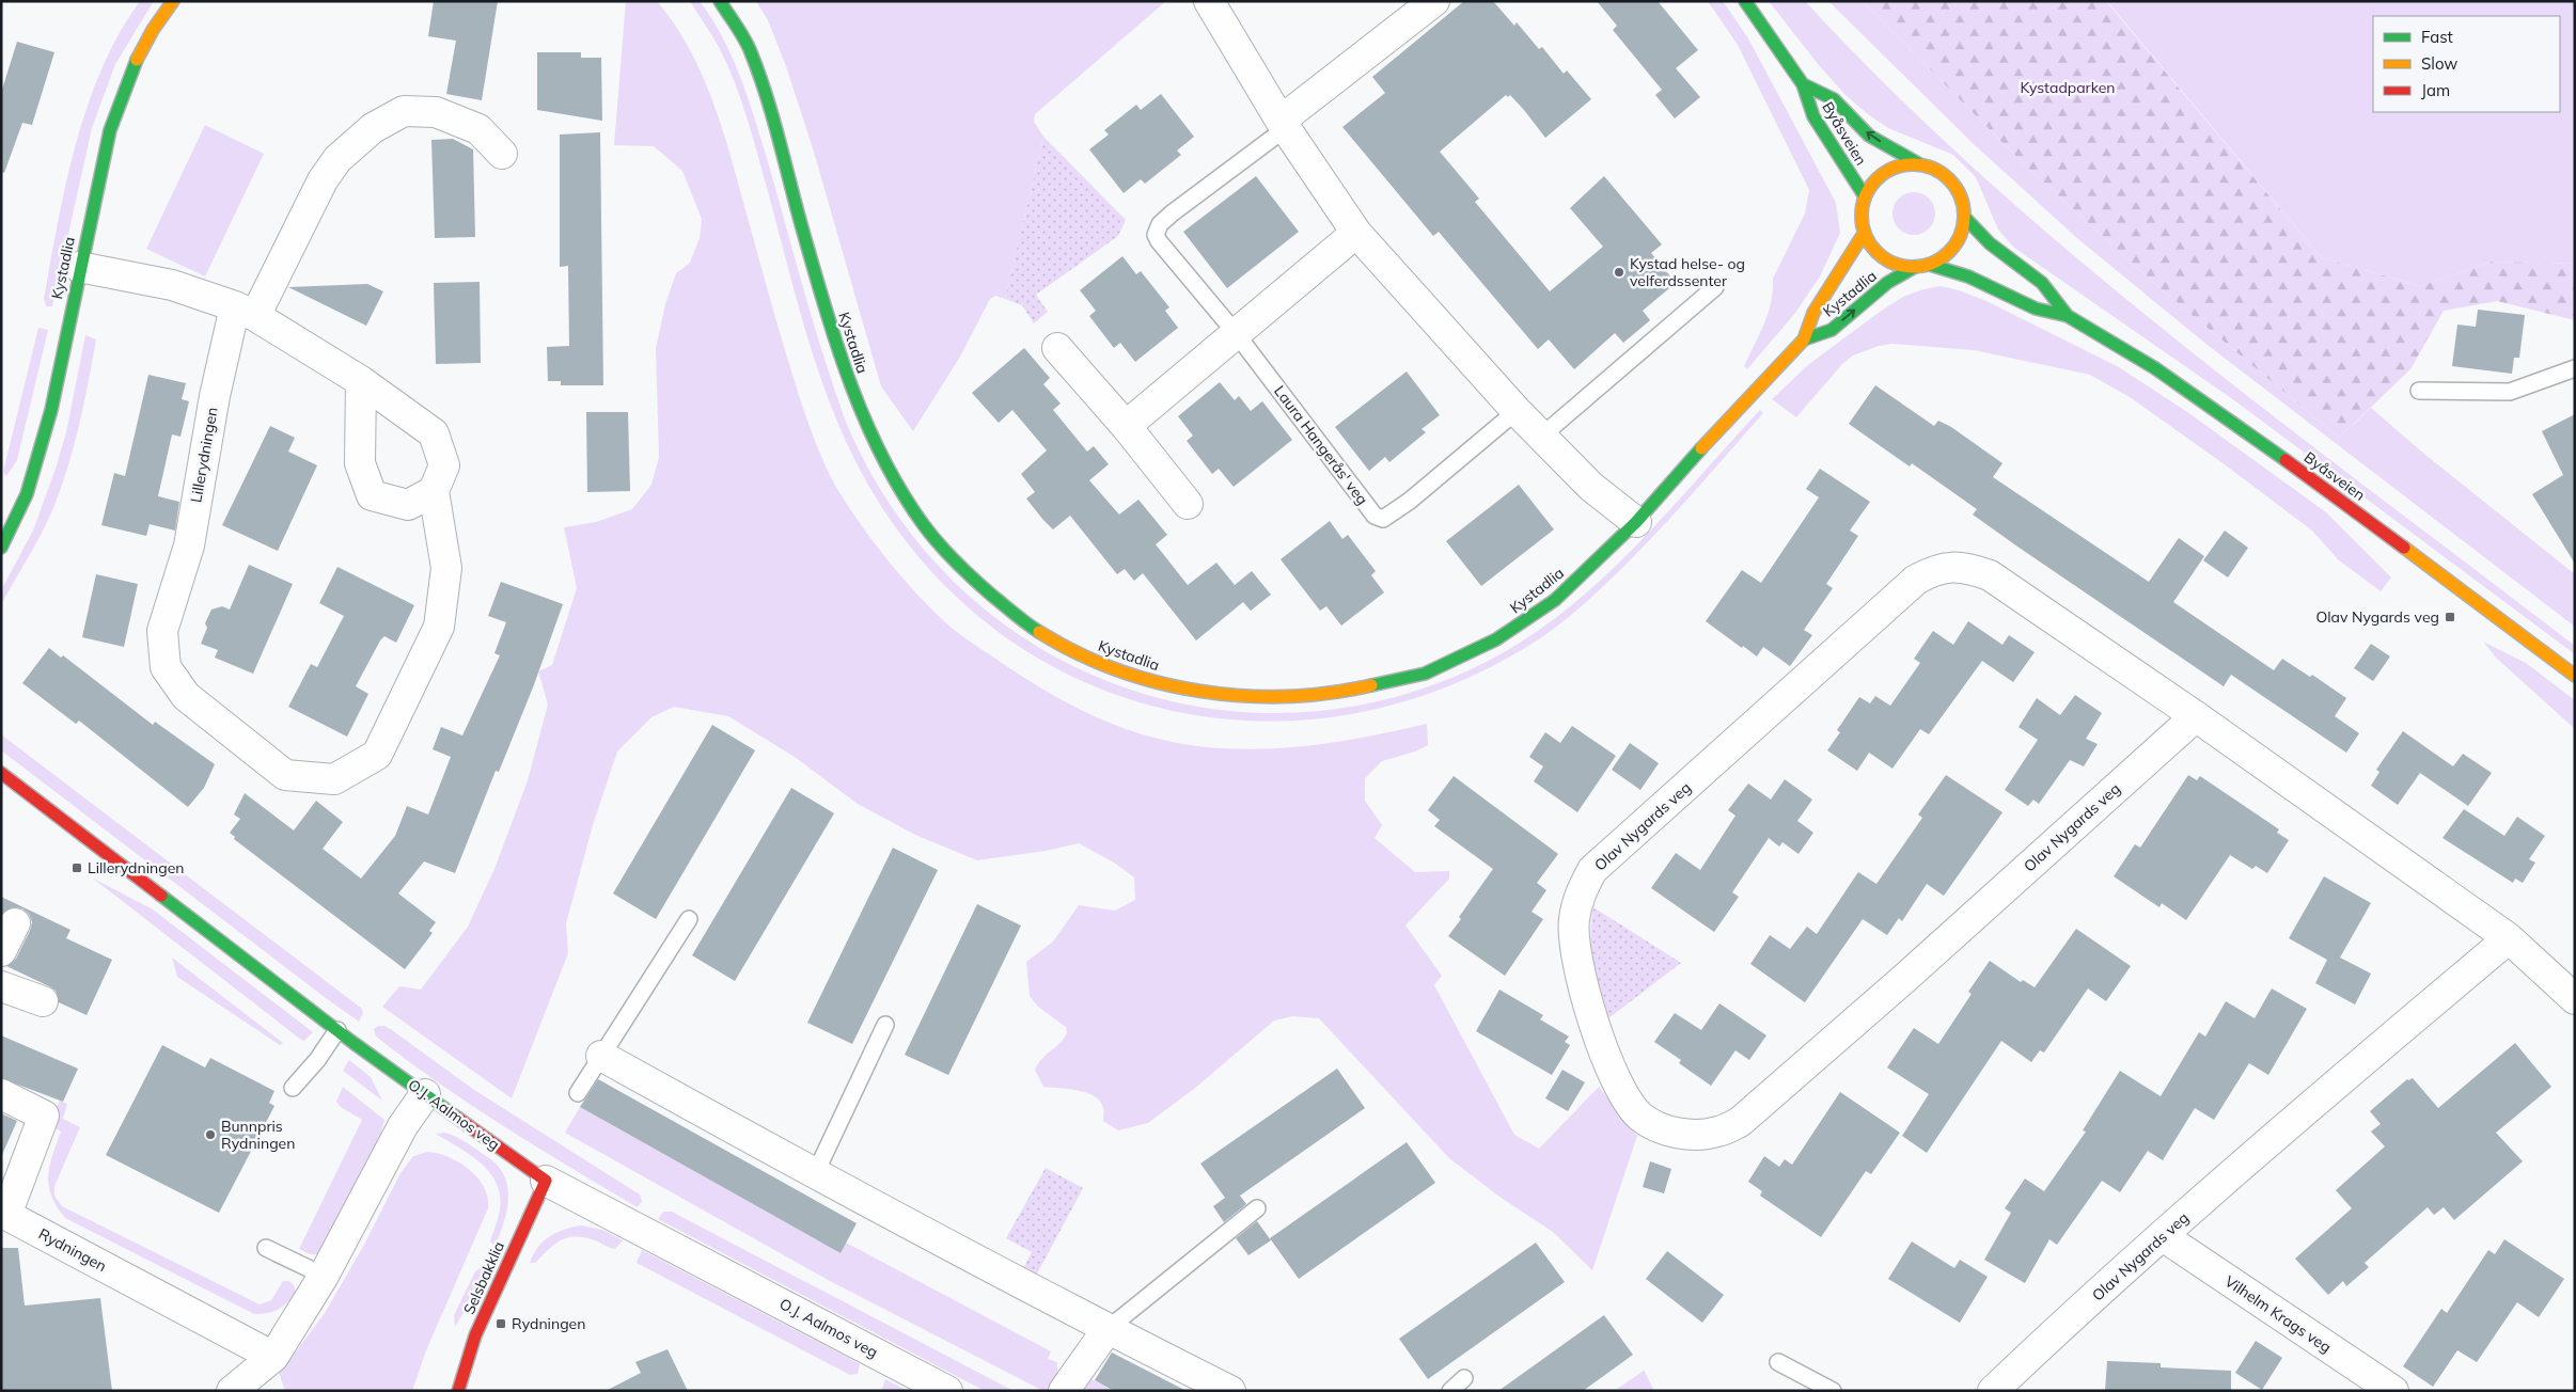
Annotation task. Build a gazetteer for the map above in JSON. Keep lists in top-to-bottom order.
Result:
{
  "streets": {
    "street": [
      "Byåsveien",
      "Kystadlia",
      "Laura Hangerås' veg",
      "Lillerydningen",
      "Olav Nygards veg",
      "O.J. Aalmos veg",
      "Rydningen",
      "Selsbakklia",
      "Vilhelm Krags veg"
    ]
  },
  "crossings": [
    ["Byåsveien", "Kystadlia"],
    ["Olav Nygards veg", "Vilhelm Krags veg"],
    ["O.J. Aalmos veg", "Selsbakklia"]
  ],
  "parks": ["Kystadparken"],
  "places": {
    "other": ["Kystad helse- og velferdssenter", "Bunnpris Rydningen"],
    "transit": ["Olav Nygards veg", "Lillerydningen", "Rydningen"]
  },
  "legend": ["Fast", "Slow", "Jam"]
}
